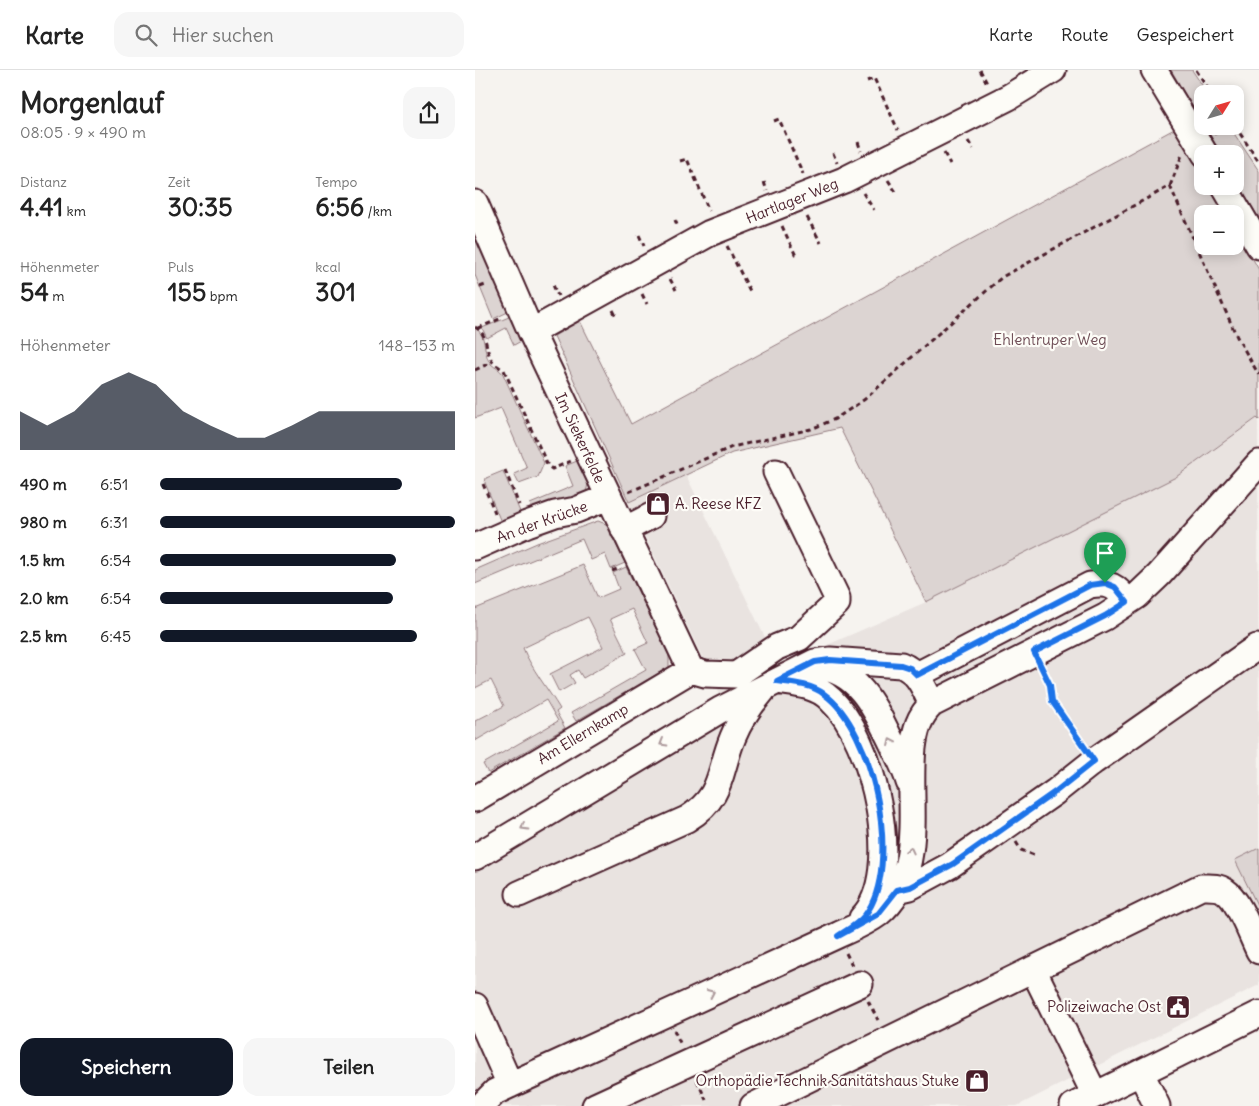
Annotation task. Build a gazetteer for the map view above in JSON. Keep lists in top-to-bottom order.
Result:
{
  "streets": {
    "street": [
      "Hartlager Weg",
      "Im Siekerfelde",
      "An der Krücke",
      "Am Ellernkamp"
    ]
  },
  "crossings": [
    ["Hartlager Weg", "Im Siekerfelde"],
    ["Im Siekerfelde", "An der Krücke"],
    ["Im Siekerfelde", "Am Ellernkamp"]
  ],
  "parks": ["Ehlentruper Weg"],
  "places": {
    "shop": ["A. Reese KFZ", "Orthopädie Technik Sanitätshaus Stuke"],
    "public building": ["Polizeiwache Ost"]
  },
  "north": "top right",
  "page": {
    "header": "Karte",
    "search": "Hier suchen",
    "nav": ["Karte", "Route", "Gespeichert"],
    "heading": ["Morgenlauf", "08:05 · 9 × 490 m"],
    "map_buttons": ["+", "−"],
    "stats": [
      ["Distanz", "4.41 km"],
      ["Zeit", "30:35"],
      ["Tempo", "6:56 /km"],
      ["Höhenmeter", "54 m"],
      ["Puls", "155 bpm"],
      ["kcal", "301"]
    ],
    "chart": ["Höhenmeter", "148–153 m"],
    "list": [
      {
        "name": "490 m",
        "note": "6:51"
      },
      {
        "name": "980 m",
        "note": "6:31"
      },
      {
        "name": "1.5 km",
        "note": "6:54"
      },
      {
        "name": "2.0 km",
        "note": "6:54"
      },
      {
        "name": "2.5 km",
        "note": "6:45"
      }
    ],
    "buttons": ["Speichern", "Teilen"]
  }
}
